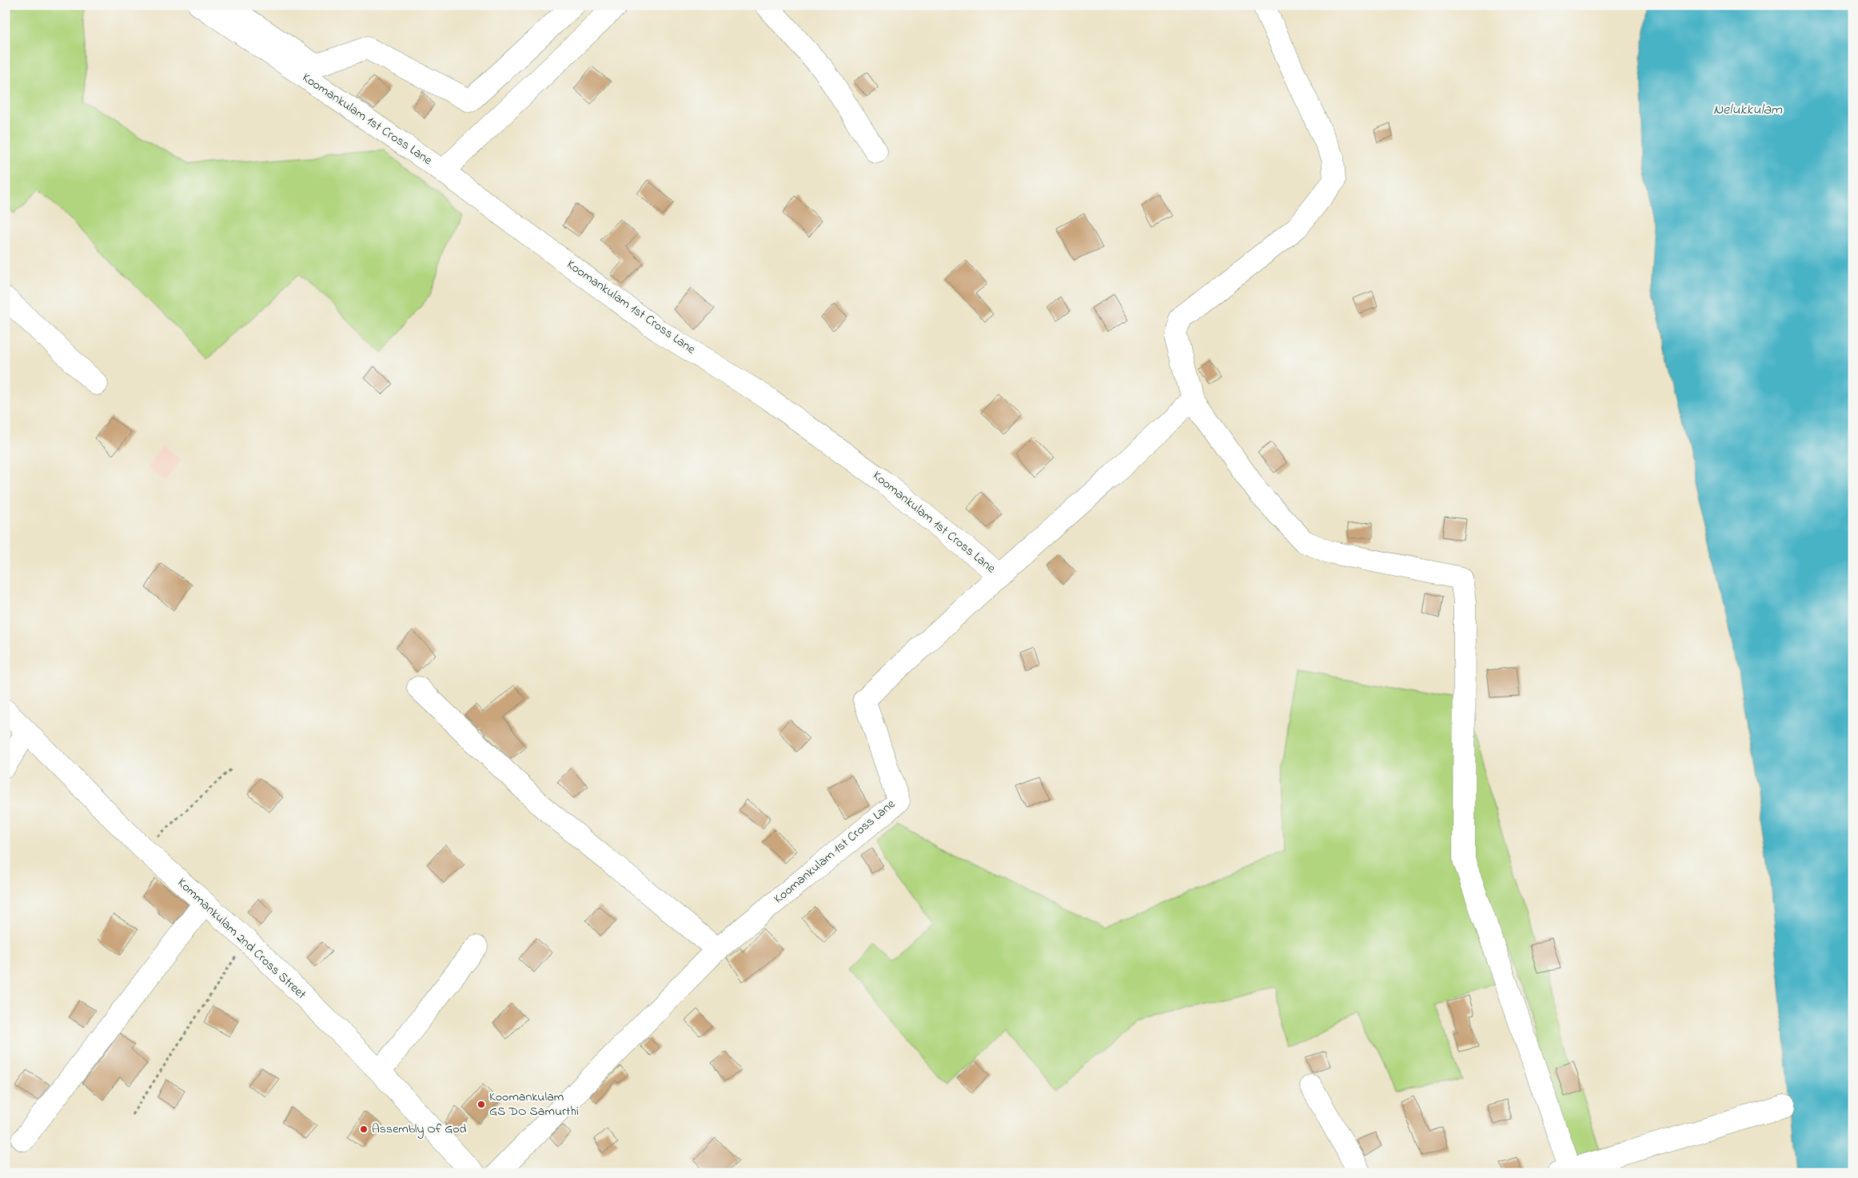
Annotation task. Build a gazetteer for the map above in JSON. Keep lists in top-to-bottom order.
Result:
{
  "streets": {
    "street": ["Koomankulam 1st Cross Lane", "Kommankulam 2nd Cross Street"]
  },
  "water": ["Nelukkulam"],
  "places": ["Koomankulam GS DO Samurthi", "Assembly Of God"]
}
